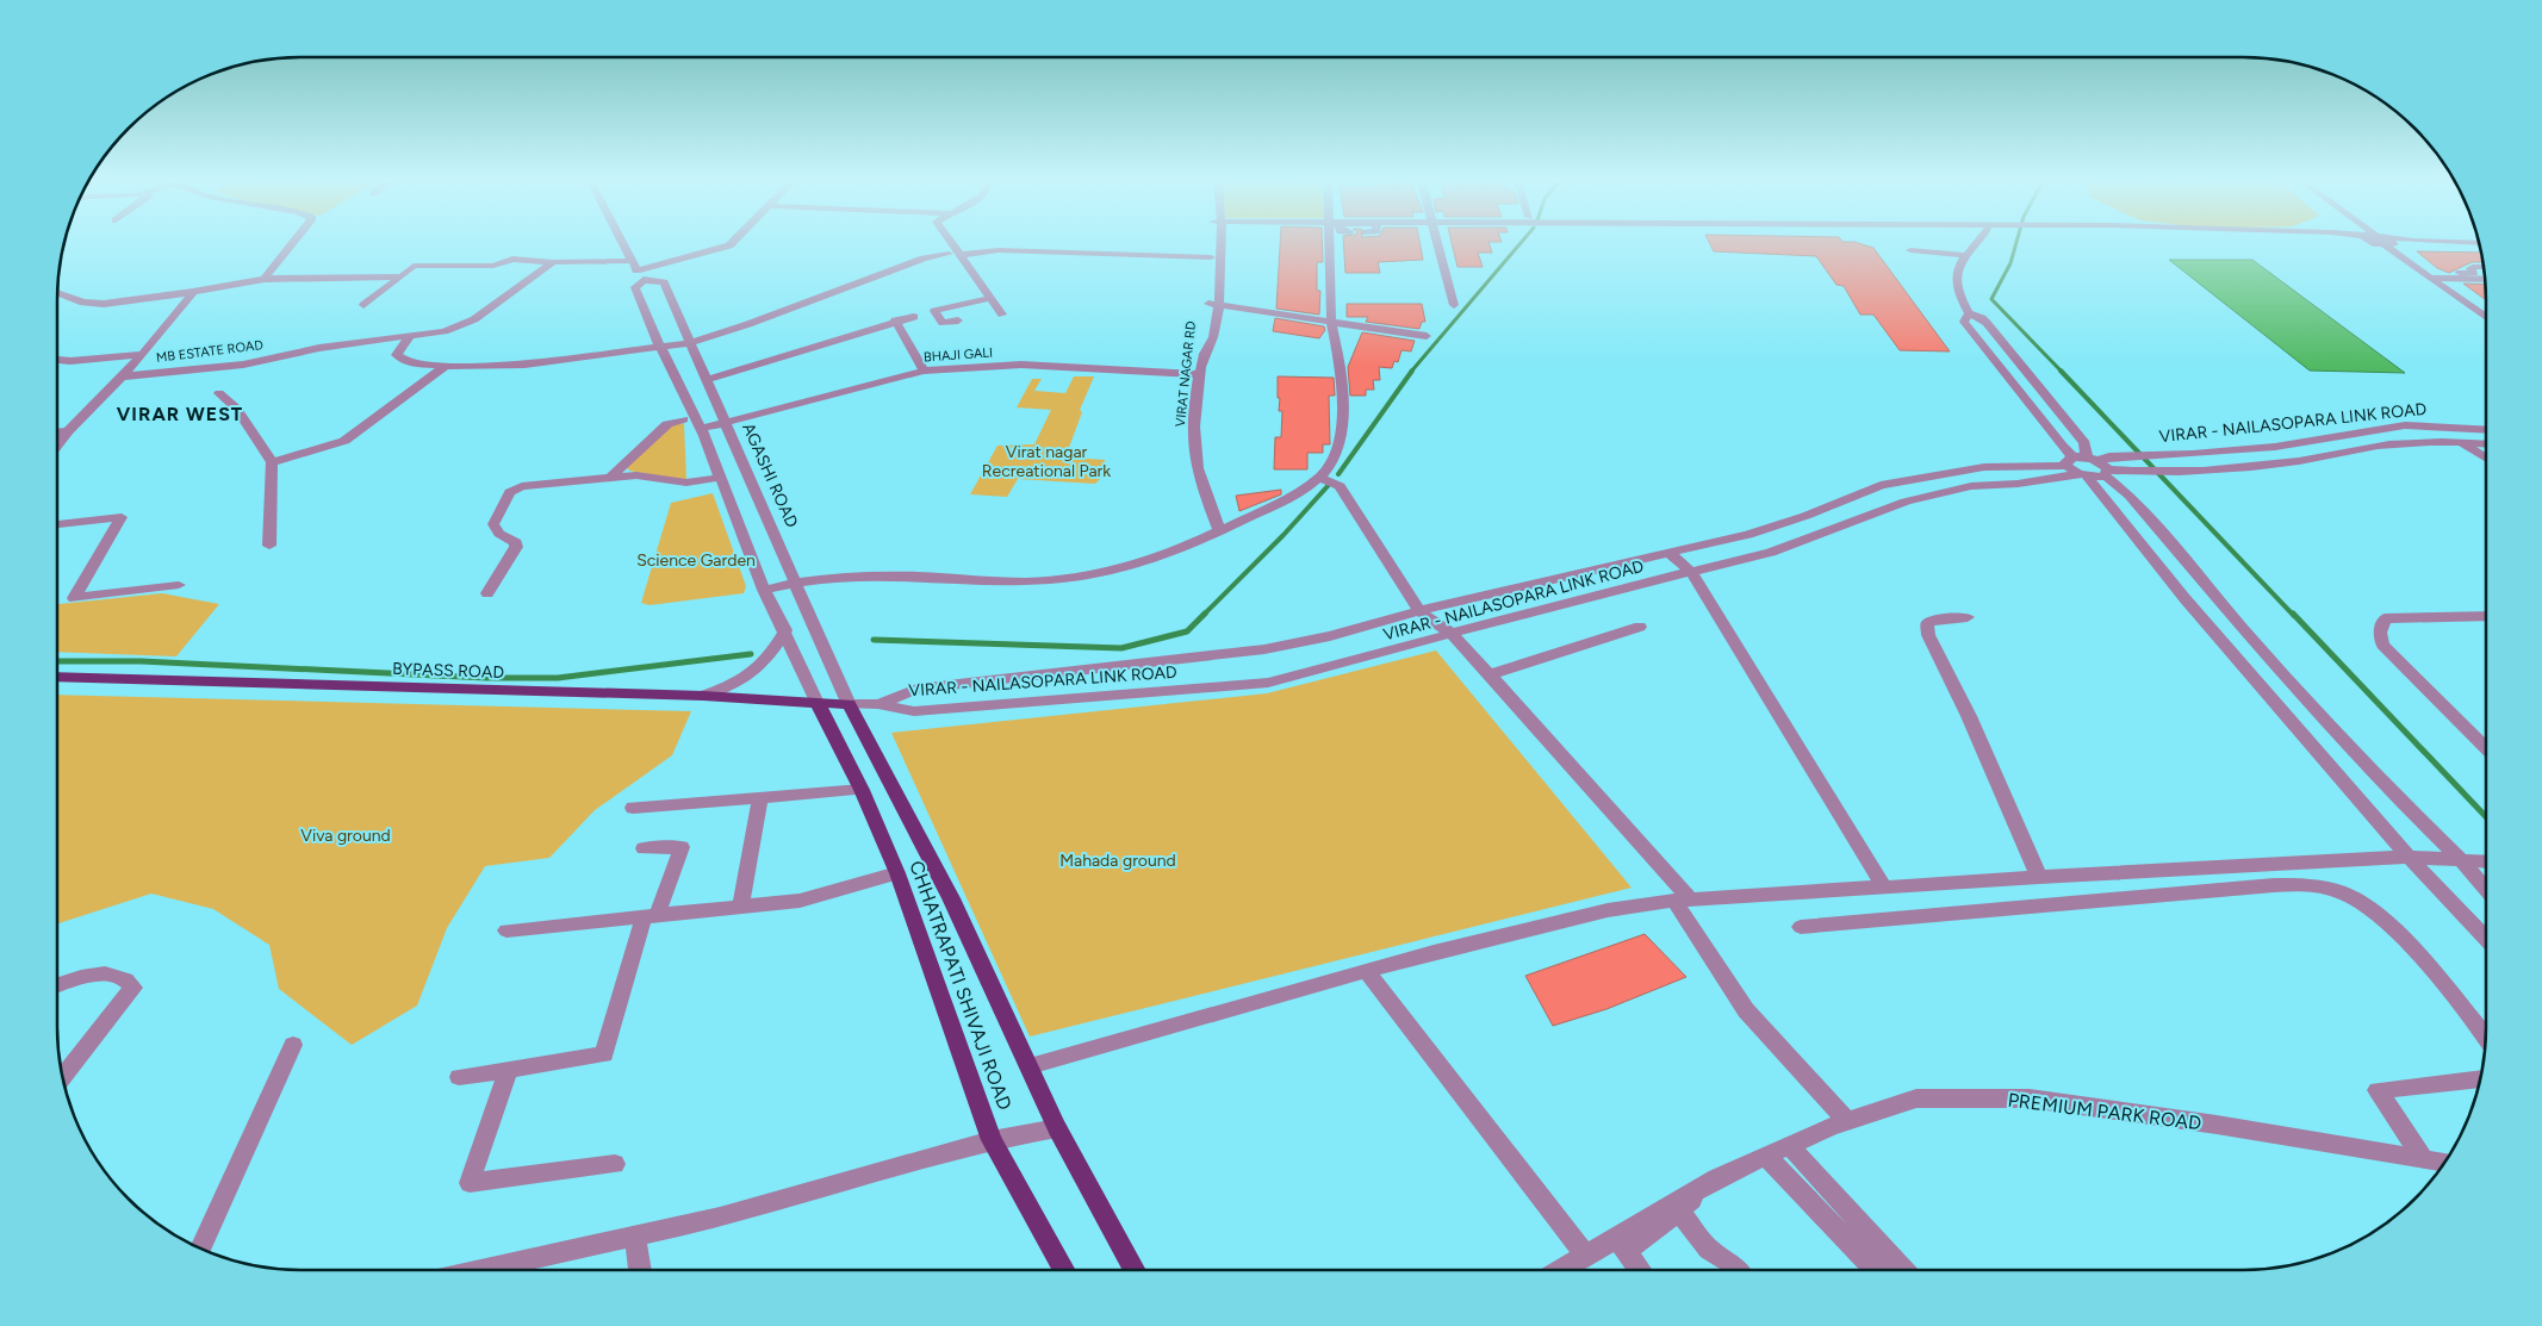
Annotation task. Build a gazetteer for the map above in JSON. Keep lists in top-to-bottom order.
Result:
{
  "streets": {
    "main road": ["BYPASS ROAD", "CHHATRAPATI SHIVAJI ROAD"],
    "street": [
      "MB ESTATE ROAD",
      "BHAJI GALI",
      "VIRAT NAGAR RD",
      "VIRAR - NAILASOPARA LINK ROAD",
      "AGASHI ROAD",
      "PREMIUM PARK ROAD"
    ]
  },
  "crossings": [
    ["BHAJI GALI", "VIRAT NAGAR RD"],
    ["BHAJI GALI", "AGASHI ROAD"],
    ["AGASHI ROAD", "BYPASS ROAD"],
    ["BYPASS ROAD", "CHHATRAPATI SHIVAJI ROAD"]
  ],
  "districts": ["VIRAR WEST"],
  "parks": [
    "Virat nagar Recreational Park",
    "Science Garden",
    "Viva ground",
    "Mahada ground"
  ]
}
